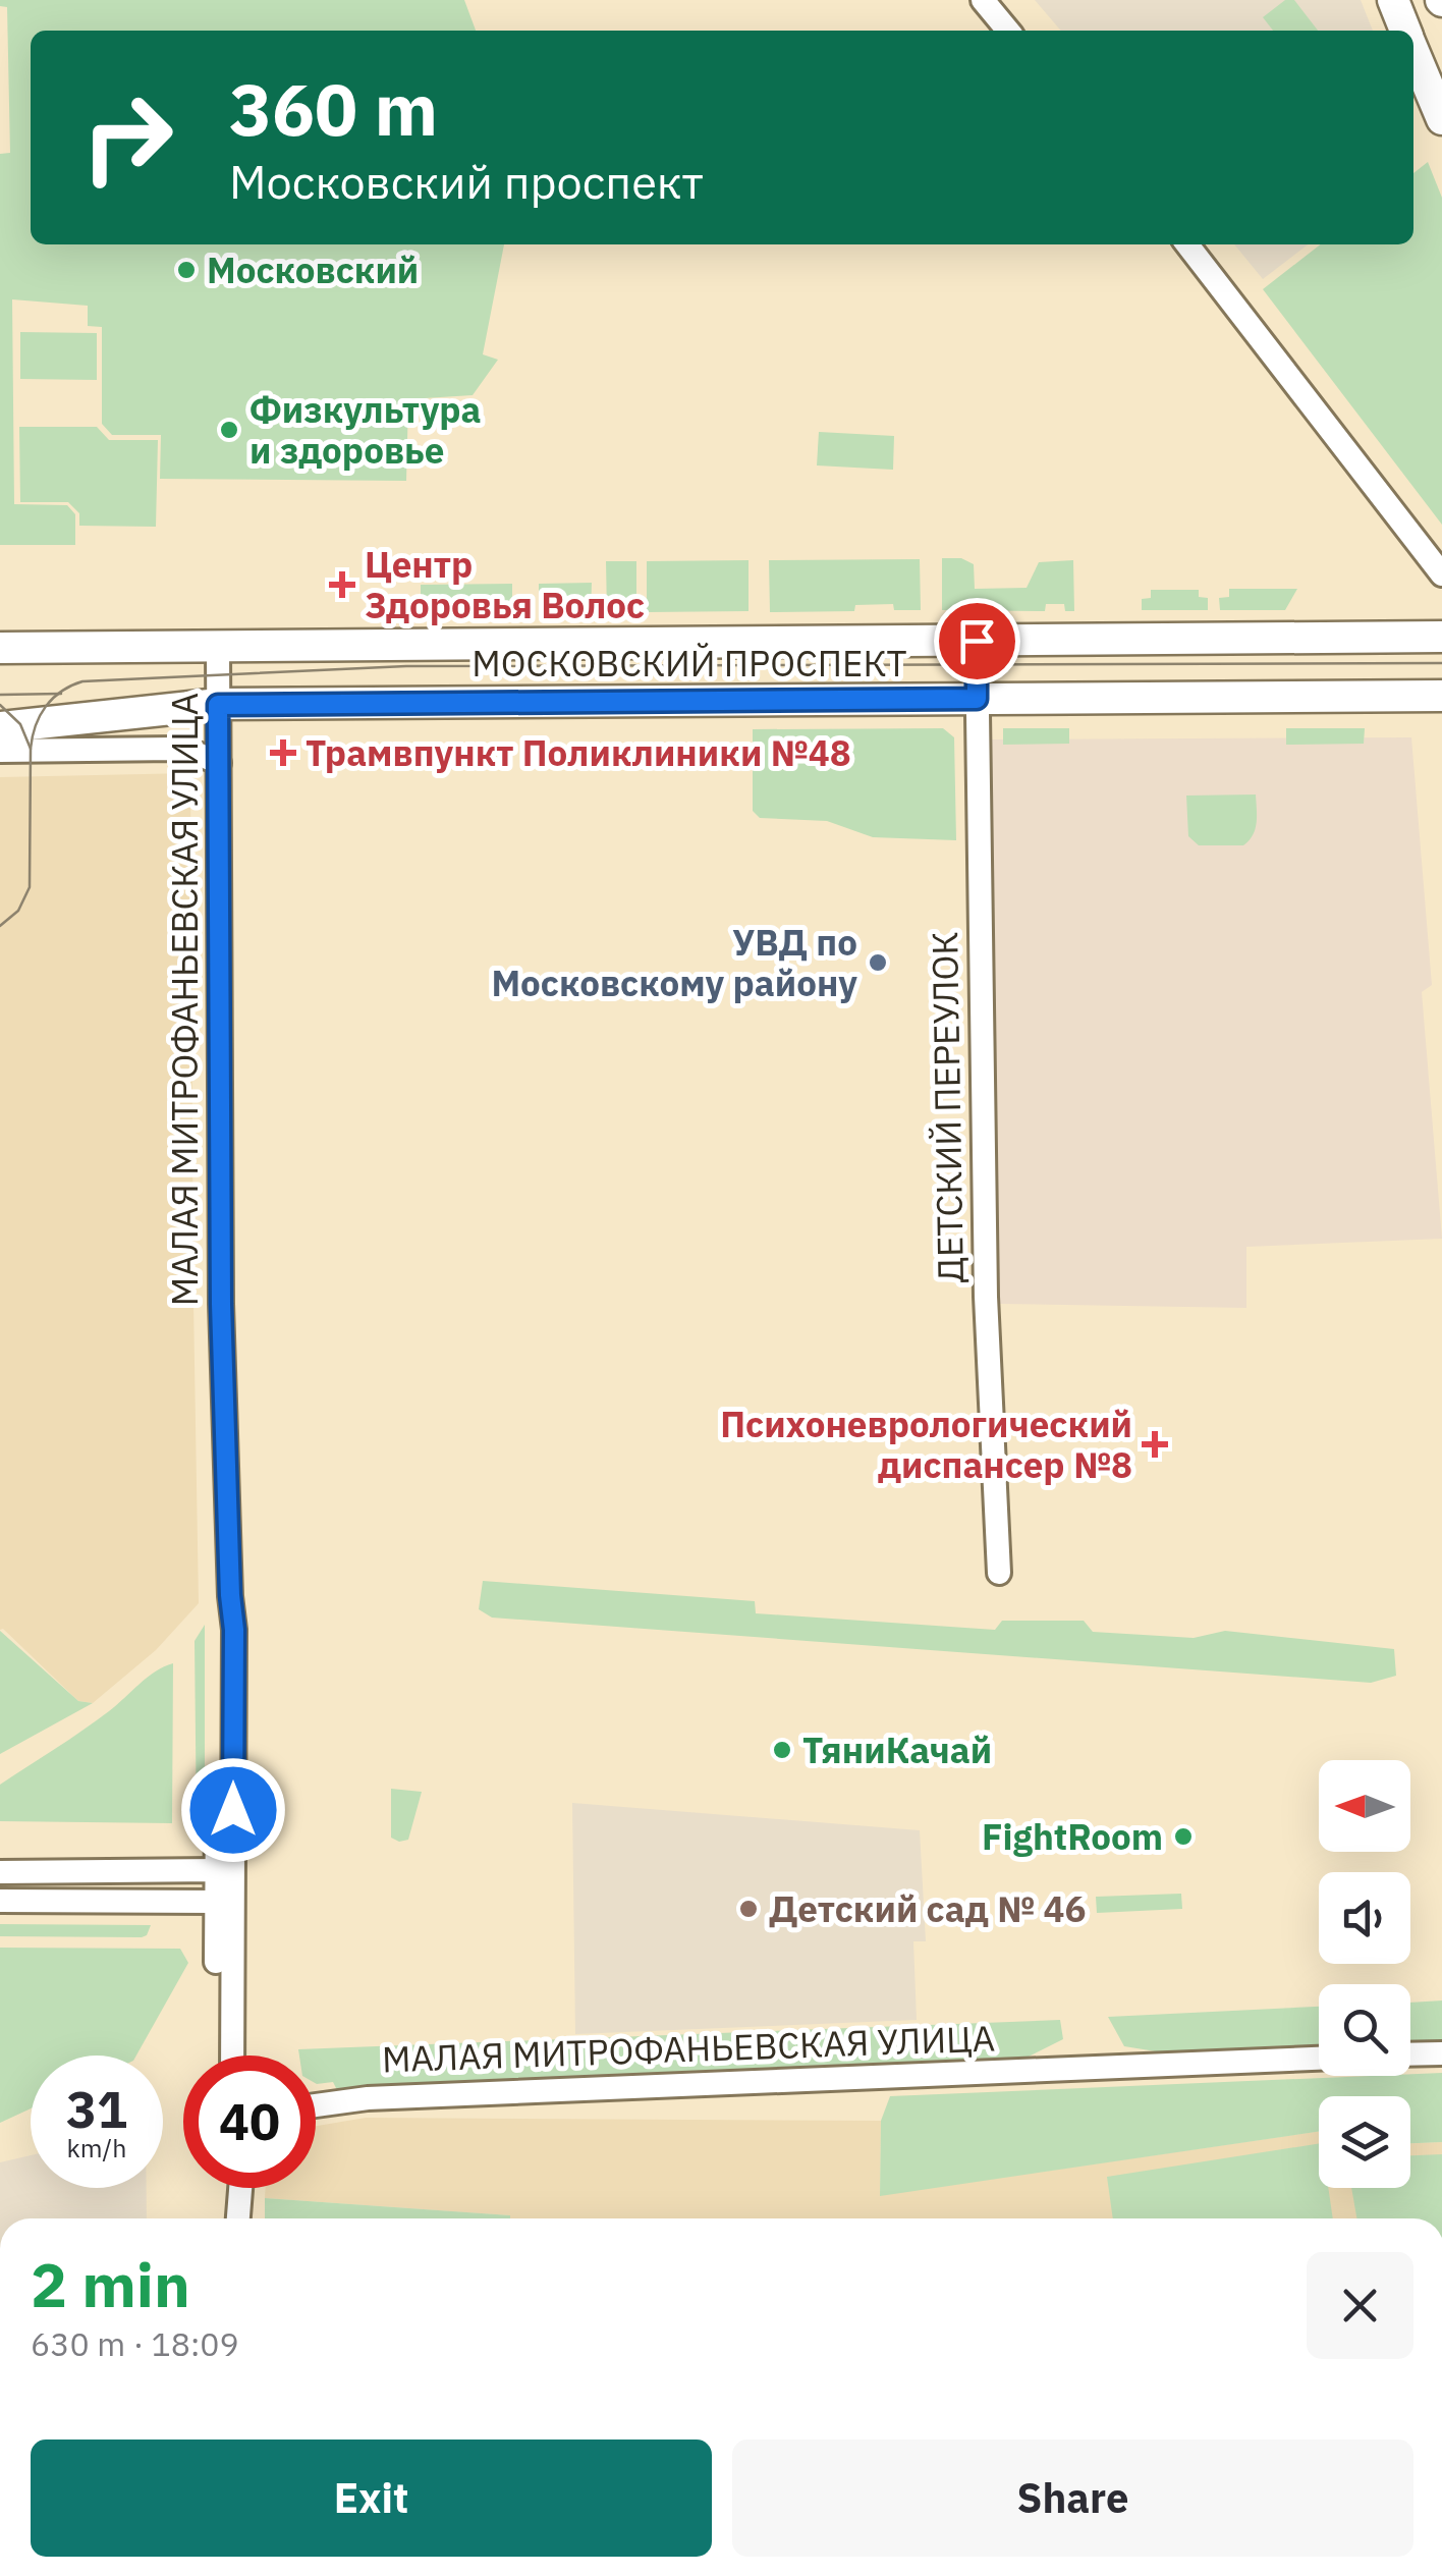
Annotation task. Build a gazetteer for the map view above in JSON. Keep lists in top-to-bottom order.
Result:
{
  "streets": {
    "main road": ["МОСКОВСКИЙ ПРОСПЕКТ"],
    "street": ["МАЛАЯ МИТРОФАНЬЕВСКАЯ УЛИЦА", "ДЕТСКИЙ ПЕРЕУЛОК"]
  },
  "crossings": [
    ["МОСКОВСКИЙ ПРОСПЕКТ", "МАЛАЯ МИТРОФАНЬЕВСКАЯ УЛИЦА"],
    ["МОСКОВСКИЙ ПРОСПЕКТ", "ДЕТСКИЙ ПЕРЕУЛОК"]
  ],
  "places": {
    "other": [
      "Московский",
      "Физкультура и здоровье",
      "УВД по Московскому району",
      "ТяниКачай",
      "FightRoom",
      "Детский сад № 46"
    ],
    "health": ["Центр Здоровья Волос", "Трамвпункт Поликлиники №48", "Психоневрологический диспансер №8"]
  },
  "north": "left",
  "page": {
    "turn": ["360 m", "Московский проспект"],
    "speed": "31 km/h",
    "limit": "40",
    "heading": ["2 min", "630 m · 18:09"],
    "buttons": ["Exit", "Share"]
  }
}
